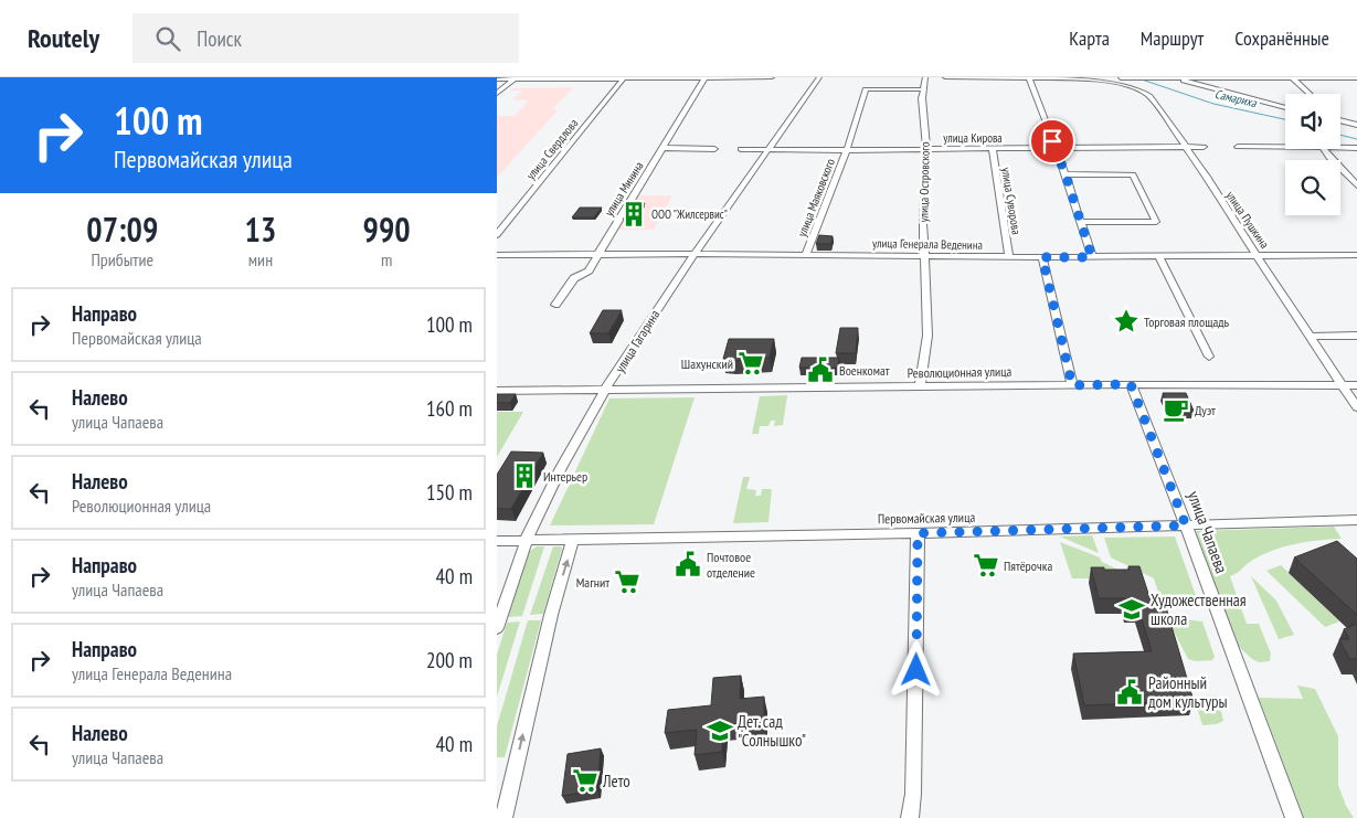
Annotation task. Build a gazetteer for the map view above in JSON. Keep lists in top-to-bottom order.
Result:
{
  "streets": {
    "street": [
      "улица Кирова",
      "улица Свердлова",
      "улица Островского",
      "улица Минина",
      "улица Маяковского",
      "улица Суворова",
      "улица Пушкина",
      "улица Генерала Веденина",
      "улица Гагарина",
      "Революционная улица",
      "Первомайская улица",
      "улица Чапаева"
    ]
  },
  "crossings": [
    ["улица Кирова", "улица Островского"],
    ["улица Кирова", "улица Маяковского"],
    ["улица Кирова", "улица Суворова"],
    ["улица Кирова", "улица Пушкина"],
    ["улица Кирова", "улица Гагарина"],
    ["улица Островского", "улица Маяковского"],
    ["улица Островского", "улица Генерала Веденина"],
    ["улица Островского", "Революционная улица"],
    ["улица Минина", "улица Генерала Веденина"],
    ["улица Маяковского", "улица Генерала Веденина"],
    ["улица Суворова", "улица Генерала Веденина"],
    ["улица Пушкина", "улица Генерала Веденина"],
    ["улица Пушкина", "Революционная улица"],
    ["улица Генерала Веденина", "улица Гагарина"],
    ["улица Гагарина", "Революционная улица"],
    ["улица Гагарина", "Первомайская улица"],
    ["Революционная улица", "улица Чапаева"],
    ["Первомайская улица", "улица Чапаева"]
  ],
  "water": ["Самариха"],
  "places": {
    "building": ["ООО \"Жилсервис\"", "Интерьер"],
    "place": ["Торговая площадь"],
    "supermarket": [
      "Шахунский",
      "Пятёрочка",
      "Магнит",
      "Лето"
    ],
    "public building": ["Военкомат", "Почтовое отделение", "Районный дом культуры"],
    "cafe": ["Дуэт"],
    "school or university": ["Художественная школа", "Дет. сад \"Солнышко\""]
  },
  "page": {
    "header": "Routely",
    "search": "Поиск",
    "nav": ["Карта", "Маршрут", "Сохранённые"],
    "turn": ["100 m", "Первомайская улица"],
    "eta": [
      "07:09",
      "Прибытие",
      "13",
      "мин",
      "990",
      "m"
    ],
    "list": [
      {
        "name": "Направо",
        "note": "Первомайская улица",
        "value": "100 m"
      },
      {
        "name": "Налево",
        "note": "улица Чапаева",
        "value": "160 m"
      },
      {
        "name": "Налево",
        "note": "Революционная улица",
        "value": "150 m"
      },
      {
        "name": "Направо",
        "note": "улица Чапаева",
        "value": "40 m"
      },
      {
        "name": "Направо",
        "note": "улица Генерала Веденина",
        "value": "200 m"
      },
      {
        "name": "Налево",
        "note": "улица Чапаева",
        "value": "40 m"
      }
    ]
  }
}
